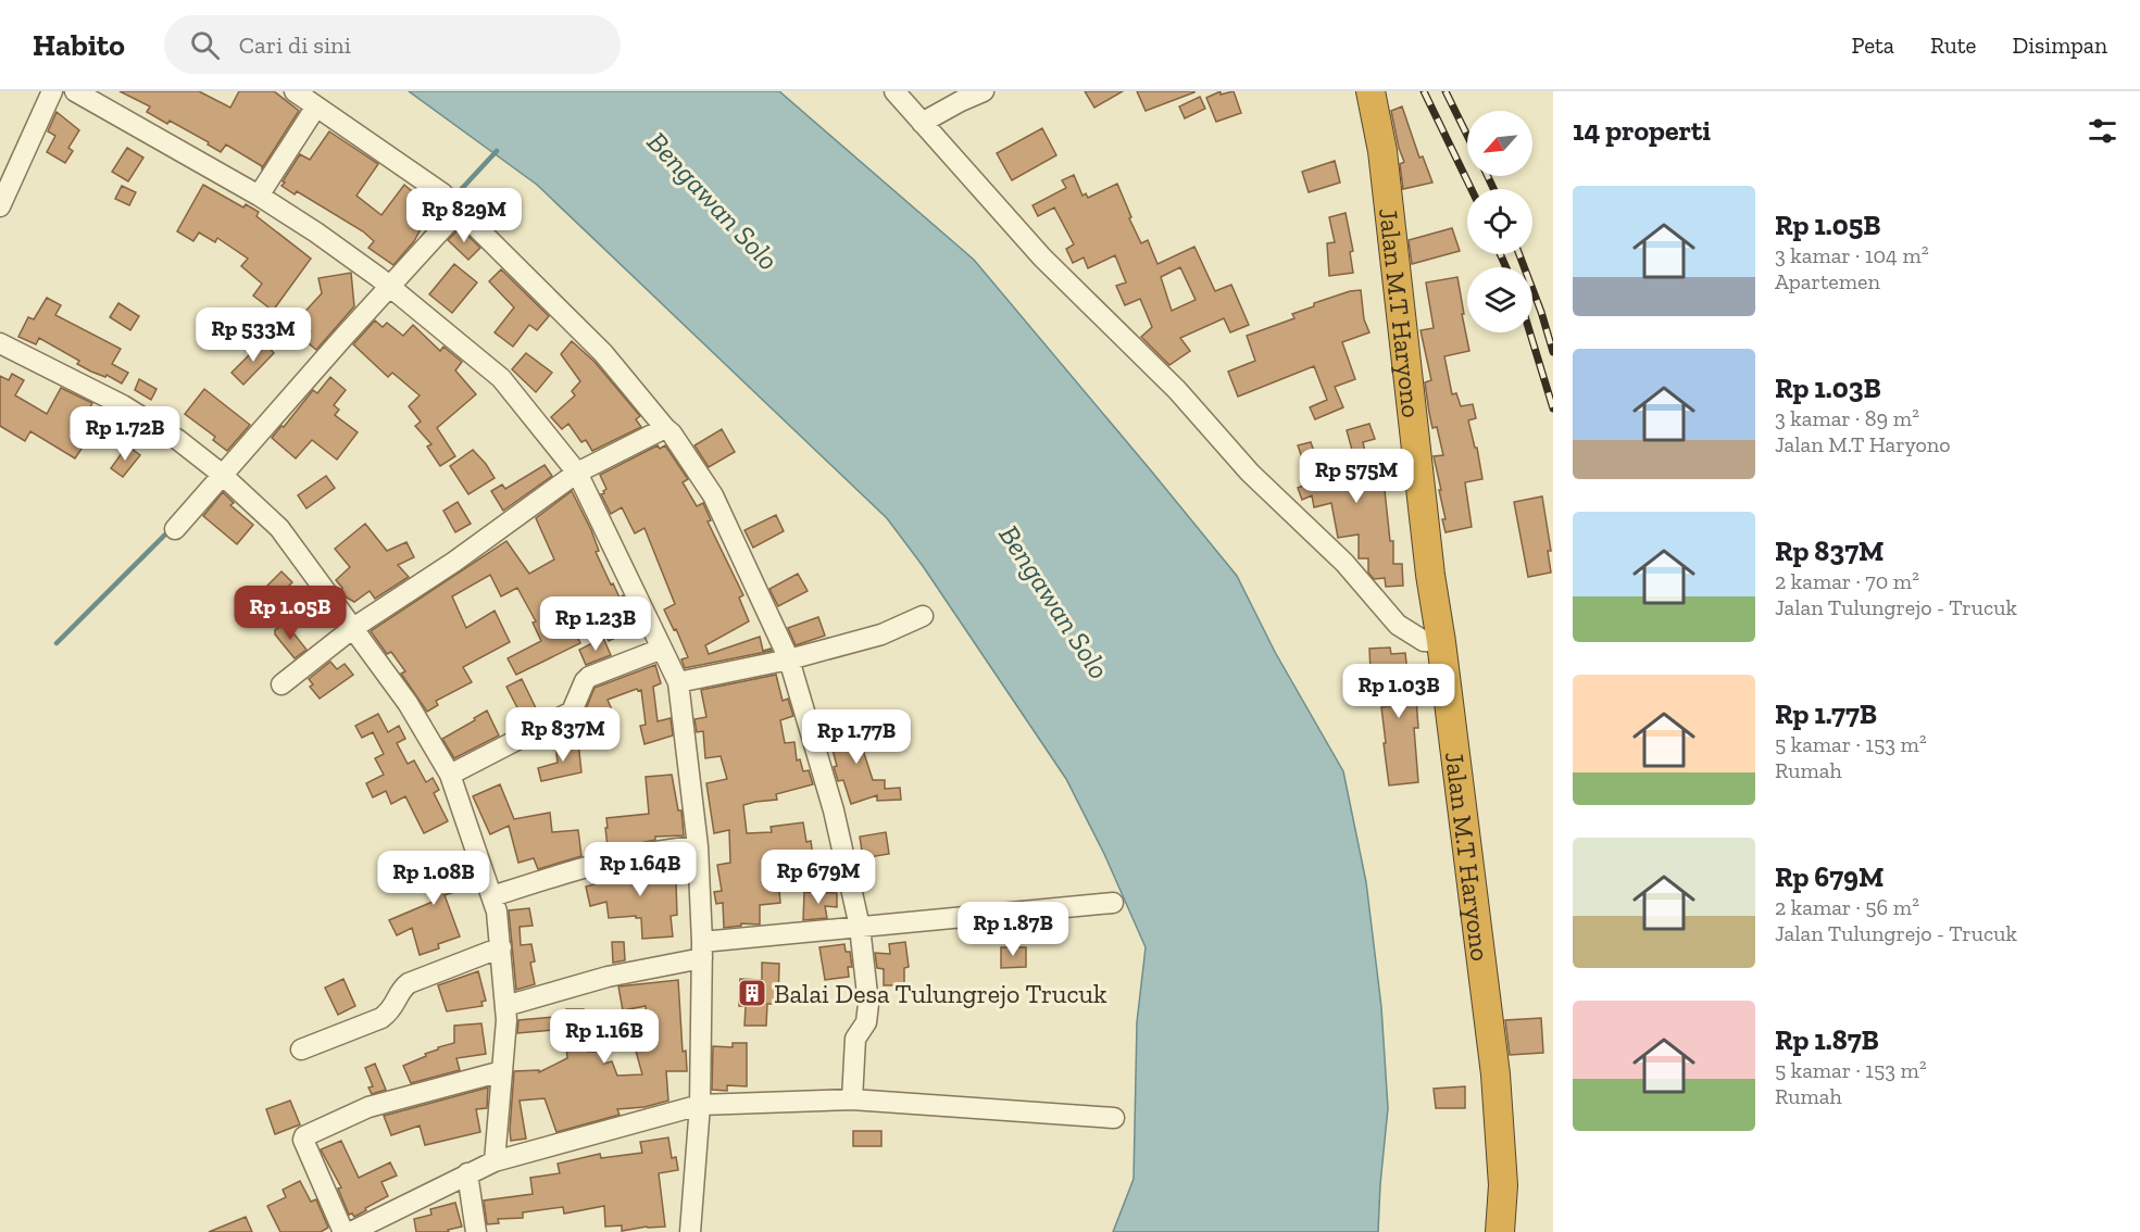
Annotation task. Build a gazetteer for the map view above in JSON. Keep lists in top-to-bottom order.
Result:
{
  "streets": {
    "highway": ["Jalan M.T Haryono"]
  },
  "water": ["Bengawan Solo"],
  "places": {
    "building": ["Balai Desa Tulungrejo Trucuk"]
  },
  "north": "bottom left",
  "page": {
    "header": "Habito",
    "search": "Cari di sini",
    "nav": ["Peta", "Rute", "Disimpan"],
    "heading": "14 properti",
    "list": [
      {
        "name": "Rp 1.05B",
        "note": "3 kamar · 104 m² · Apartemen"
      },
      {
        "name": "Rp 1.03B",
        "note": "3 kamar · 89 m² · Jalan M.T Haryono"
      },
      {
        "name": "Rp 837M",
        "note": "2 kamar · 70 m² · Jalan Tulungrejo - Trucuk"
      },
      {
        "name": "Rp 1.77B",
        "note": "5 kamar · 153 m² · Rumah"
      },
      {
        "name": "Rp 679M",
        "note": "2 kamar · 56 m² · Jalan Tulungrejo - Trucuk"
      },
      {
        "name": "Rp 1.87B",
        "note": "5 kamar · 153 m² · Rumah"
      }
    ],
    "price": [
      "Rp 829M",
      "Rp 533M",
      "Rp 1.72B",
      "Rp 575M",
      "Rp 1.05B",
      "Rp 1.23B",
      "Rp 1.03B",
      "Rp 837M",
      "Rp 1.77B",
      "Rp 1.64B",
      "Rp 679M",
      "Rp 1.08B",
      "Rp 1.87B",
      "Rp 1.16B"
    ]
  }
}
